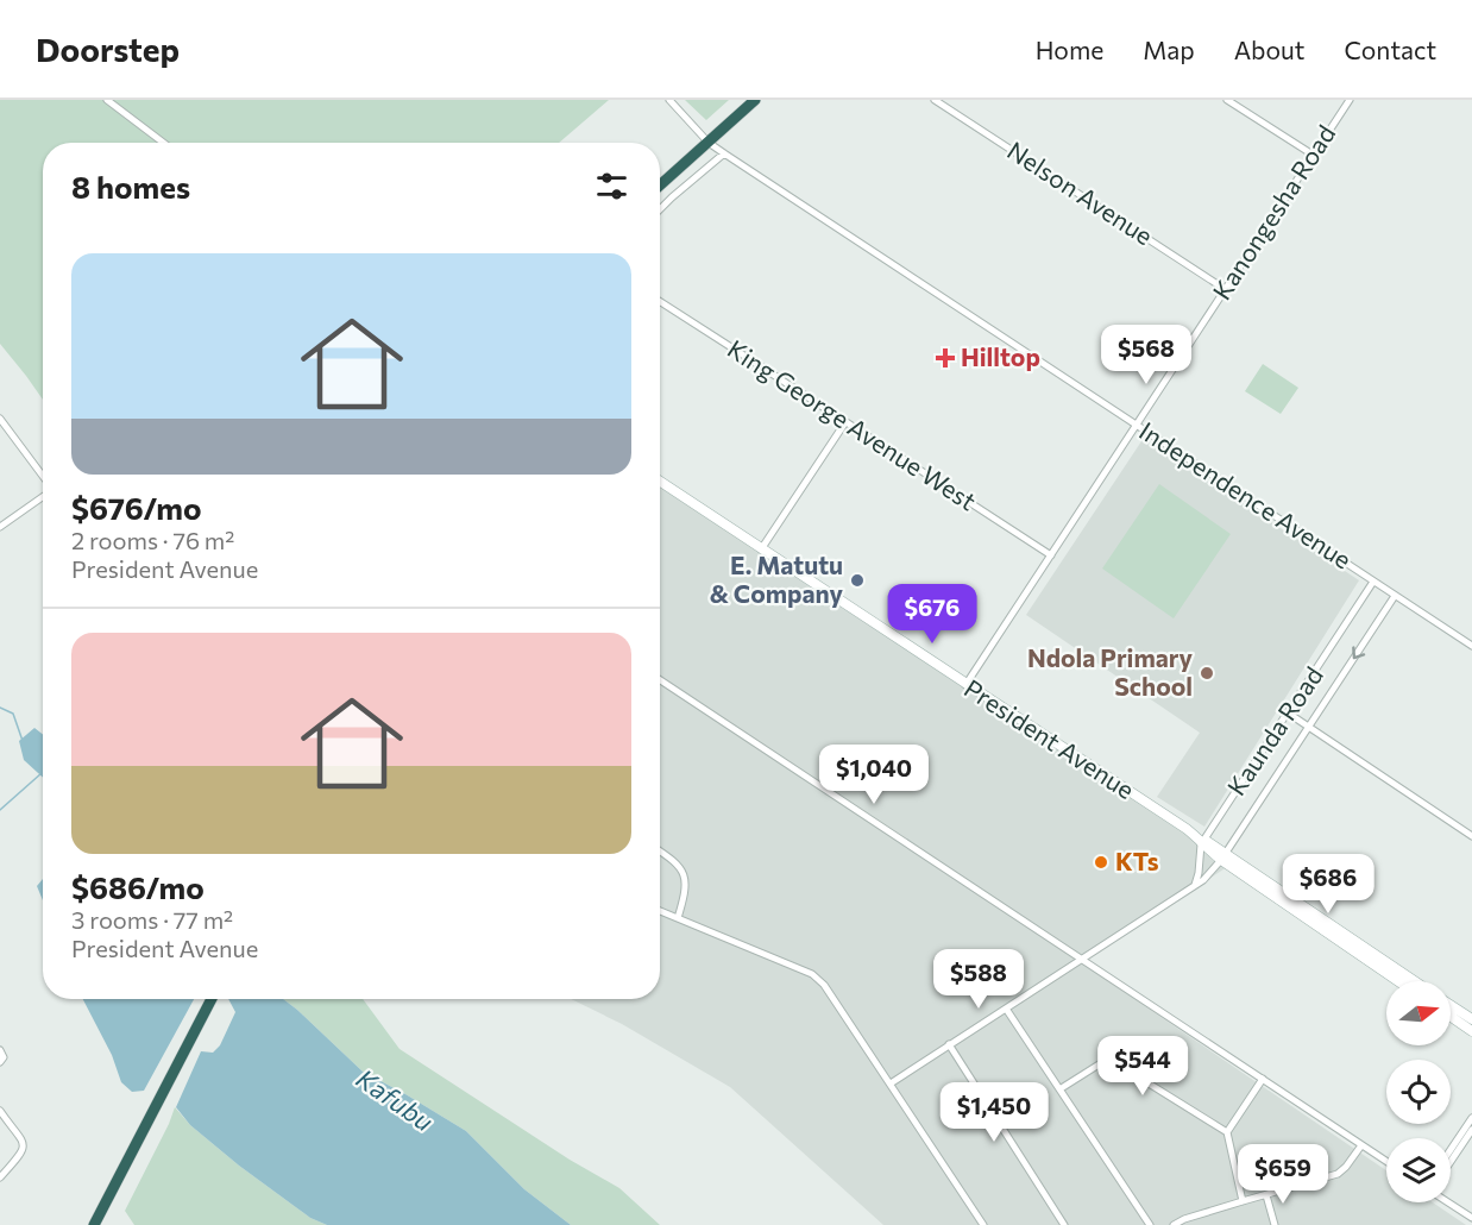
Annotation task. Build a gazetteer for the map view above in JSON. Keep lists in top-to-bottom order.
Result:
{
  "streets": {
    "main road": ["President Avenue"],
    "street": [
      "Nelson Avenue",
      "Kanongesha Road",
      "King George Avenue West",
      "Independence Avenue",
      "Kaunda Road"
    ]
  },
  "crossings": [
    ["Nelson Avenue", "Kanongesha Road"],
    ["Kanongesha Road", "King George Avenue West"],
    ["Kanongesha Road", "Independence Avenue"],
    ["Kanongesha Road", "President Avenue"],
    ["Independence Avenue", "Kaunda Road"],
    ["Kaunda Road", "President Avenue"]
  ],
  "water": ["Kafubu"],
  "places": {
    "health": ["Hilltop"],
    "other": ["E. Matutu & Company", "Ndola Primary School", "KTs"]
  },
  "north": "right",
  "page": {
    "header": "Doorstep",
    "nav": [
      "Home",
      "Map",
      "About",
      "Contact"
    ],
    "heading": "8 homes",
    "list": [
      {
        "name": "$676/mo",
        "note": "2 rooms · 76 m² · President Avenue"
      },
      {
        "name": "$686/mo",
        "note": "3 rooms · 77 m² · President Avenue"
      }
    ],
    "price": [
      "$568",
      "$676",
      "$1,040",
      "$686",
      "$588",
      "$544",
      "$1,450",
      "$659"
    ]
  }
}
